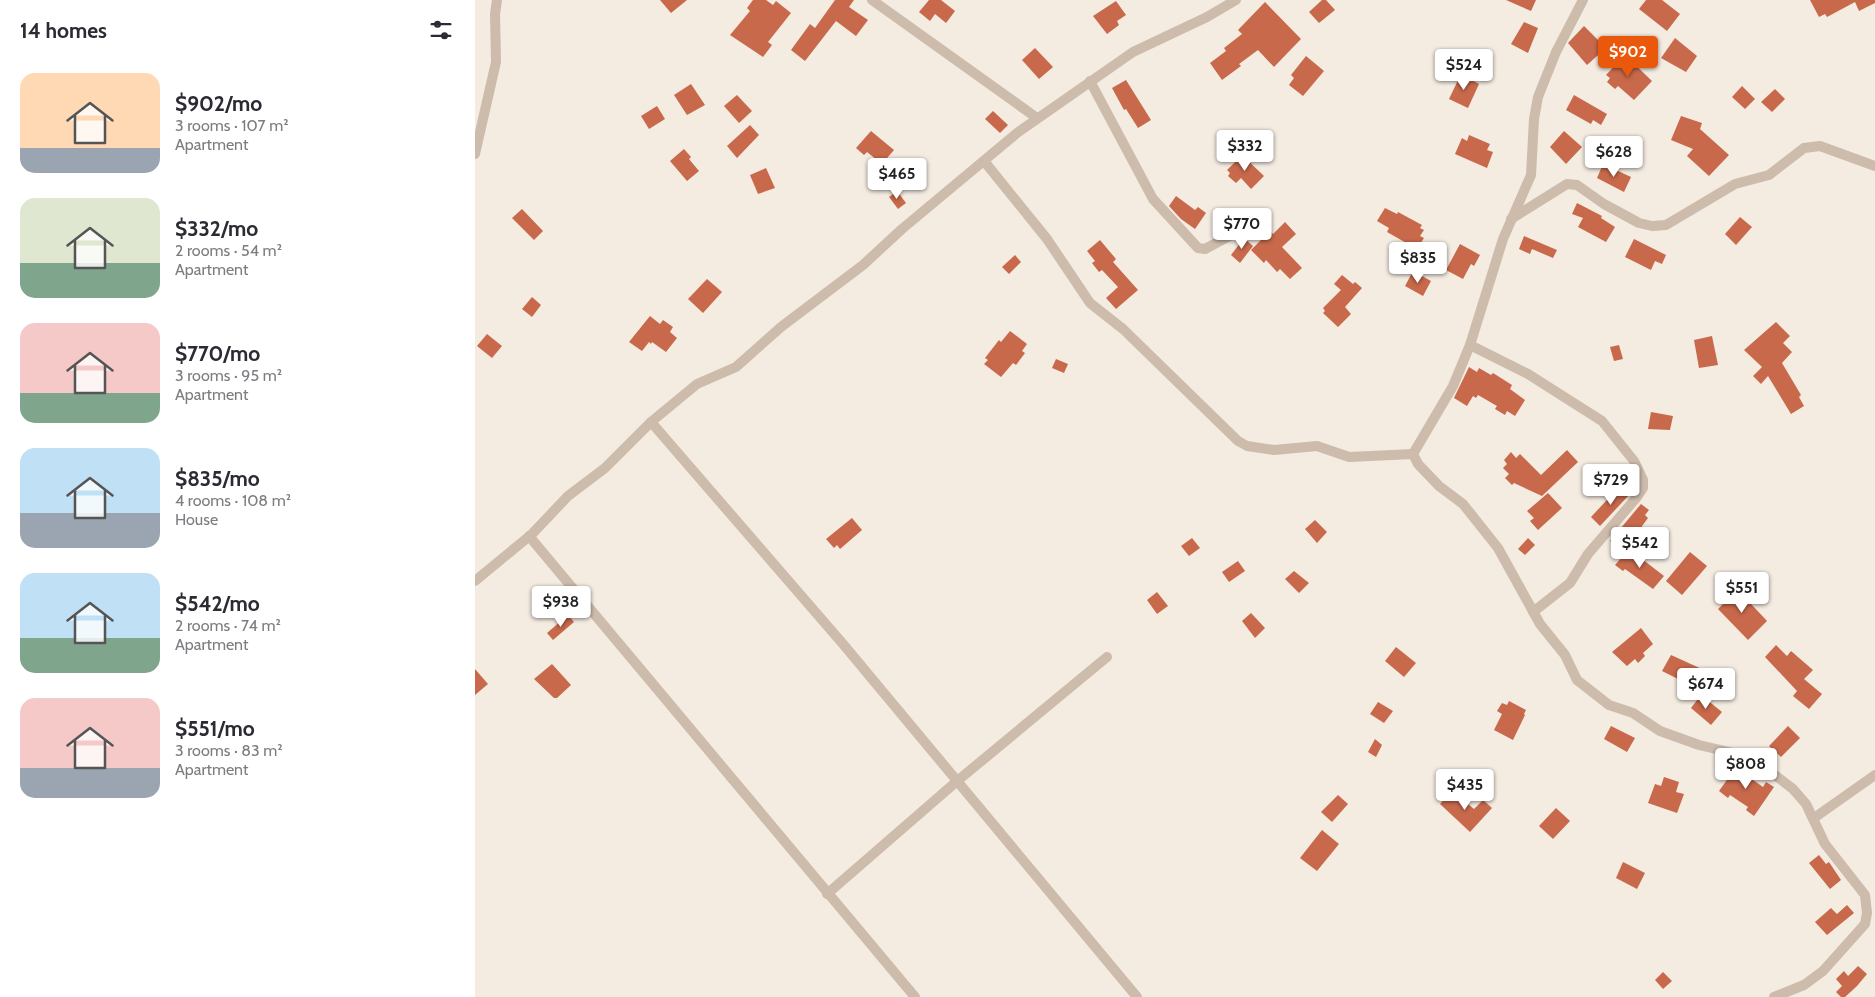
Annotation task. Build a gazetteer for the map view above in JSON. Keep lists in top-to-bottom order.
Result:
{
  "page": {
    "heading": "14 homes",
    "price": [
      "$902",
      "$524",
      "$332",
      "$628",
      "$465",
      "$770",
      "$835",
      "$729",
      "$542",
      "$551",
      "$938",
      "$674",
      "$808",
      "$435"
    ],
    "list": [
      {
        "name": "$902/mo",
        "note": "3 rooms · 107 m² · Apartment"
      },
      {
        "name": "$332/mo",
        "note": "2 rooms · 54 m² · Apartment"
      },
      {
        "name": "$770/mo",
        "note": "3 rooms · 95 m² · Apartment"
      },
      {
        "name": "$835/mo",
        "note": "4 rooms · 108 m² · House"
      },
      {
        "name": "$542/mo",
        "note": "2 rooms · 74 m² · Apartment"
      },
      {
        "name": "$551/mo",
        "note": "3 rooms · 83 m² · Apartment"
      }
    ]
  }
}
